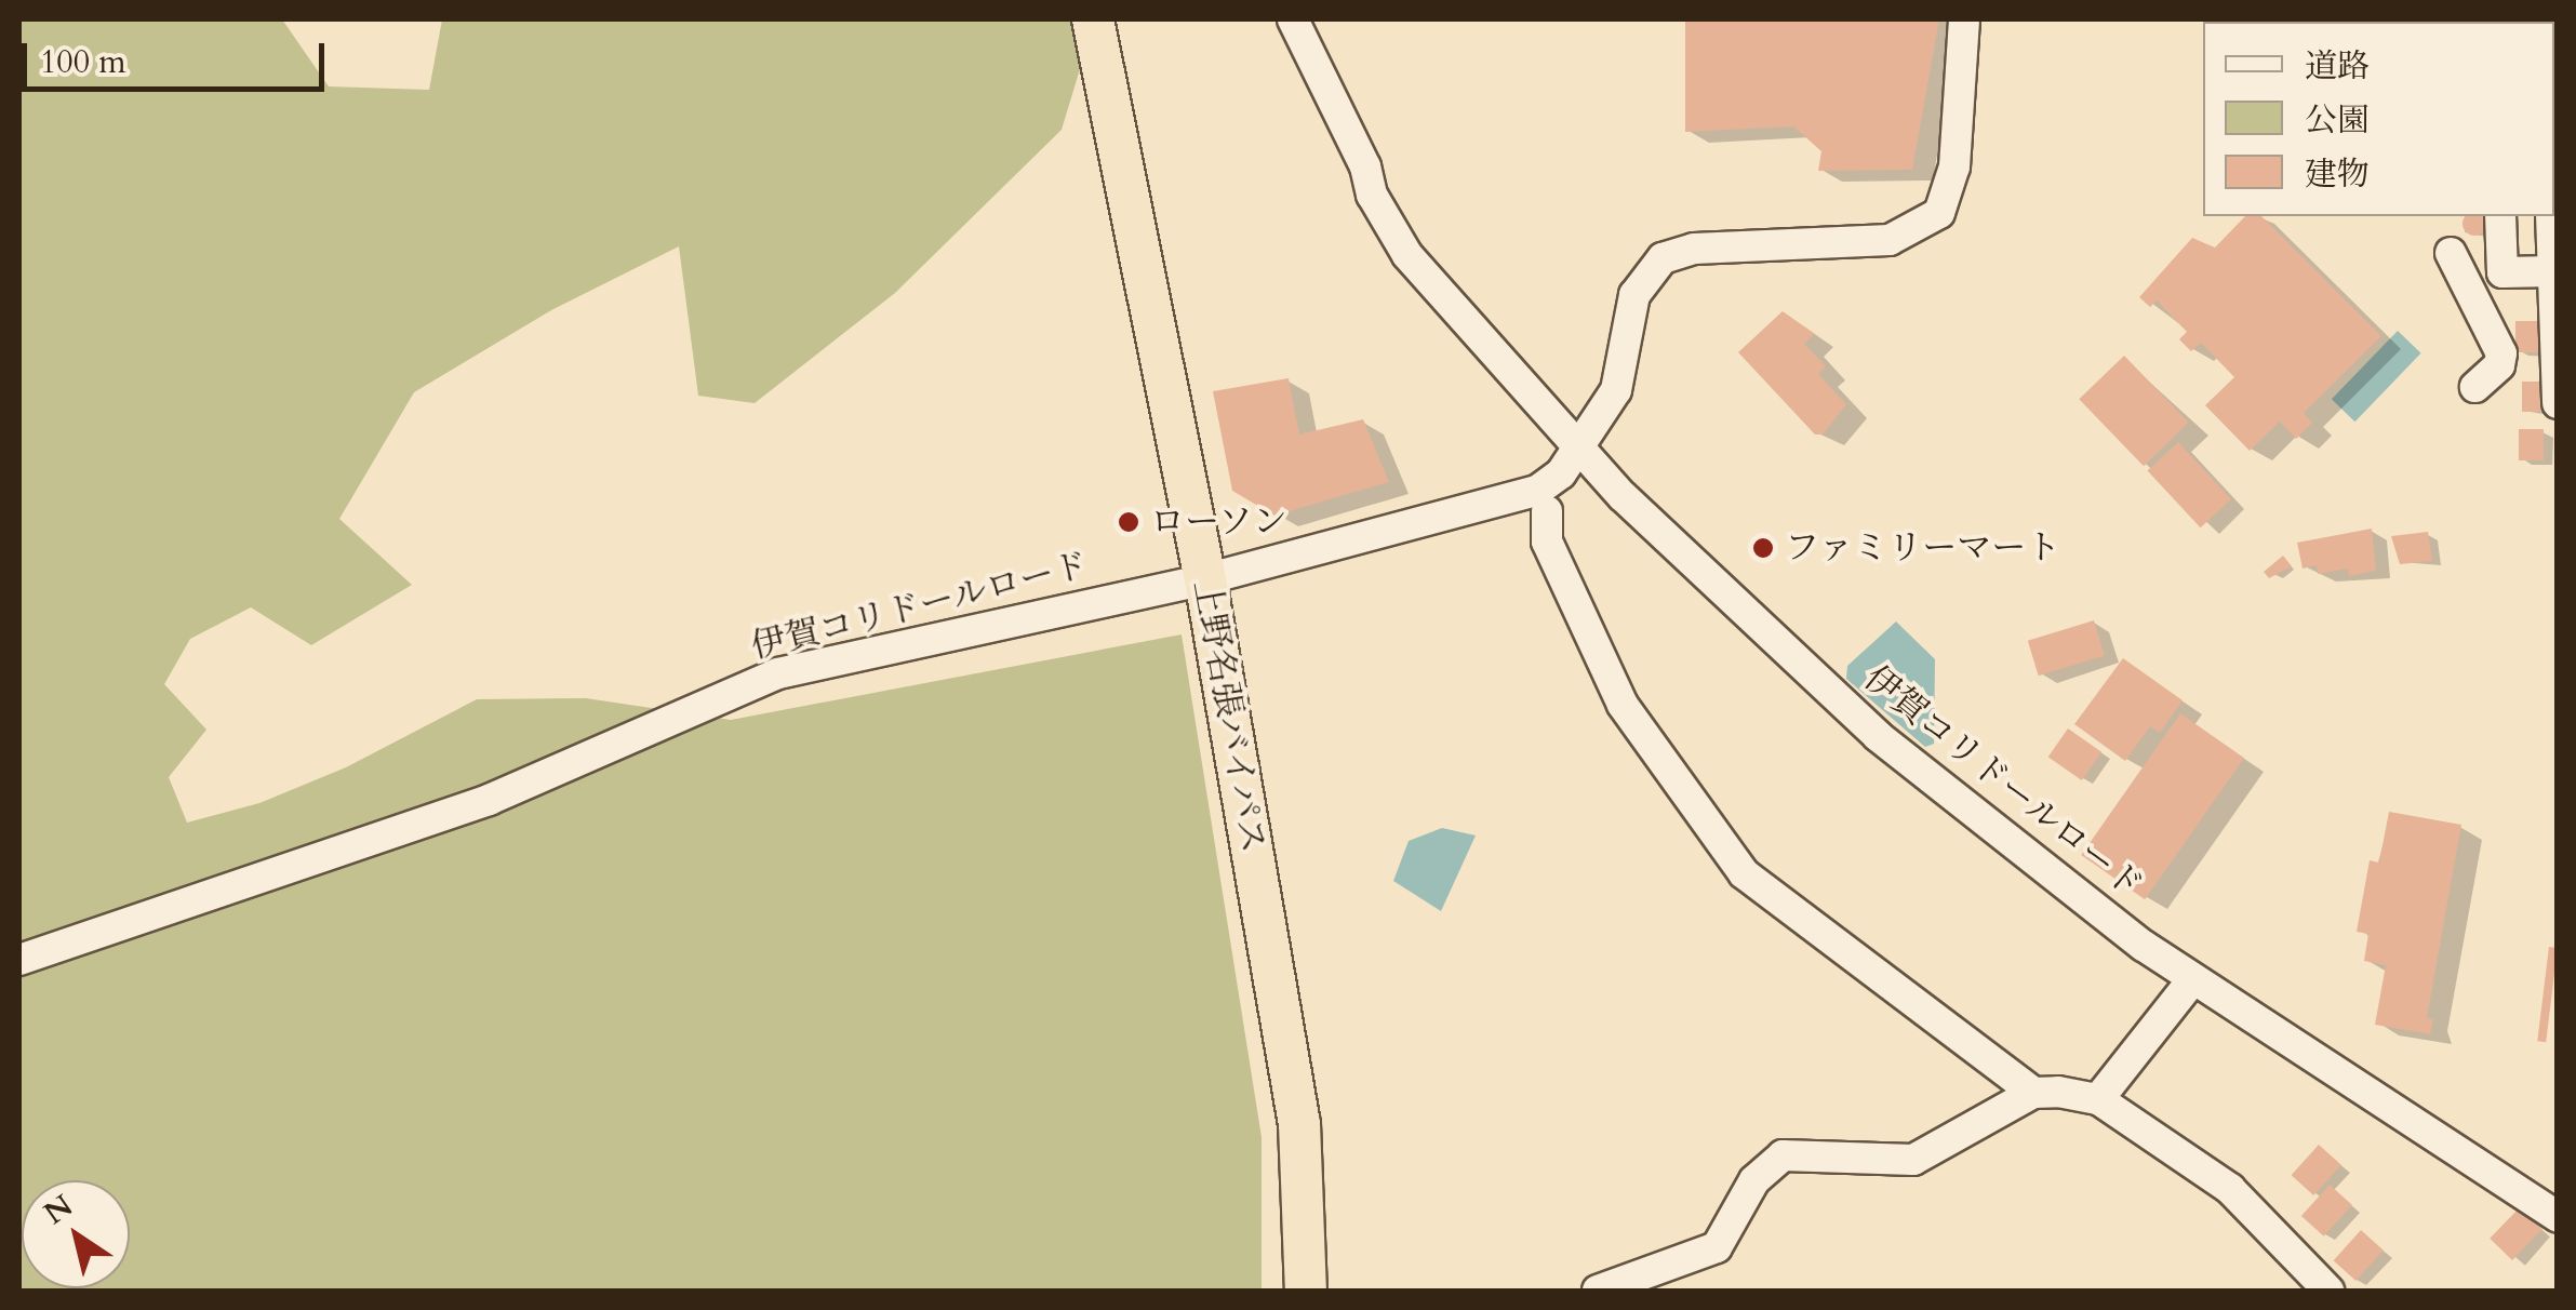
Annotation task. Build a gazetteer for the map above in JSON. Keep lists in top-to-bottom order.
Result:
{
  "streets": {
    "highway": ["上野名張バイパス"],
    "street": ["伊賀コリドールロード"]
  },
  "crossings": [
    ["伊賀コリドールロード", "上野名張バイパス"]
  ],
  "places": ["ローソン", "ファミリーマート"],
  "legend": ["道路", "公園", "建物"],
  "scale_bar": "100 m",
  "north": "top left"
}
